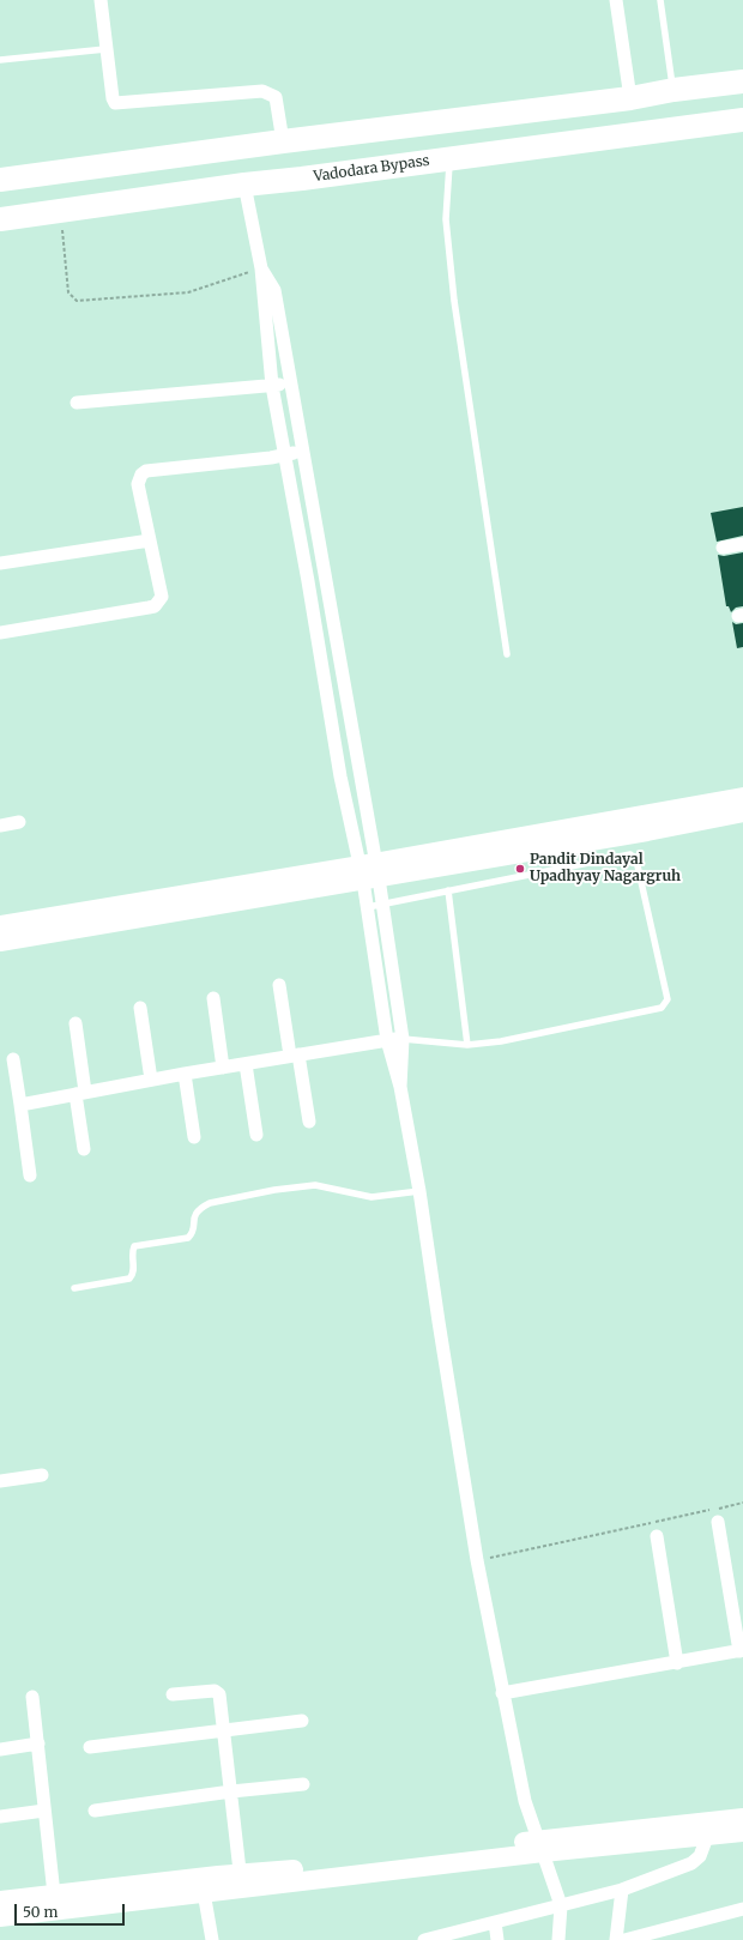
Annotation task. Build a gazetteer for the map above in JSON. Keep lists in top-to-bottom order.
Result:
{
  "streets": {
    "highway": ["Vadodara Bypass"]
  },
  "places": ["Pandit Dindayal Upadhyay Nagargruh"],
  "scale_bar": "50 m"
}
